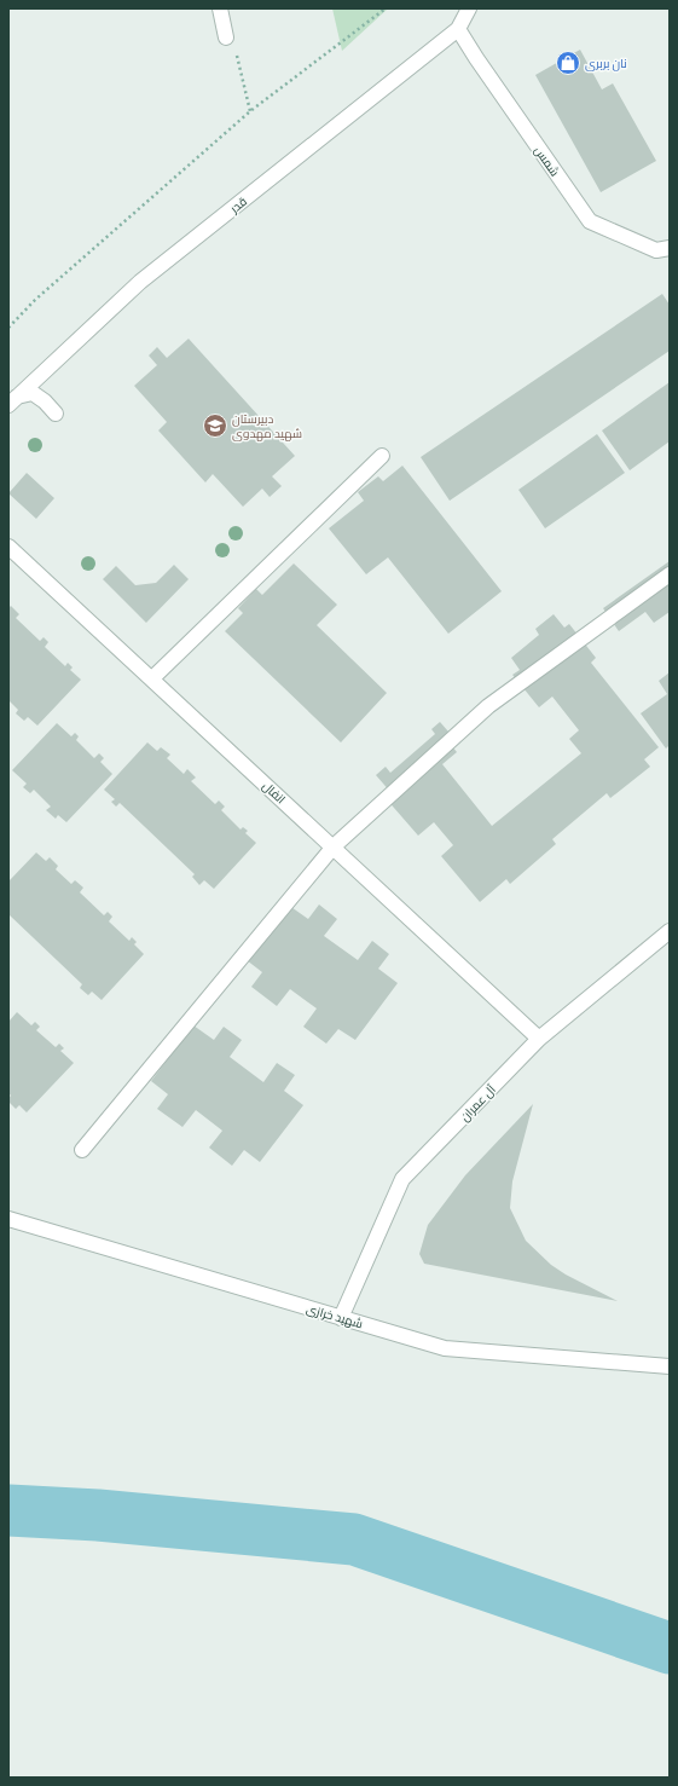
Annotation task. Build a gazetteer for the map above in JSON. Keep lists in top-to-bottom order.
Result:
{
  "streets": {
    "street": [
      "شمس",
      "قدر",
      "انفال",
      "آل عمران",
      "شهید خرازی"
    ]
  },
  "crossings": [
    ["شمس", "قدر"],
    ["انفال", "آل عمران"],
    ["آل عمران", "شهید خرازی"]
  ],
  "places": {
    "shop": ["نان بربری"],
    "school or university": ["دبیرستان شهید مهدوی"]
  }
}
